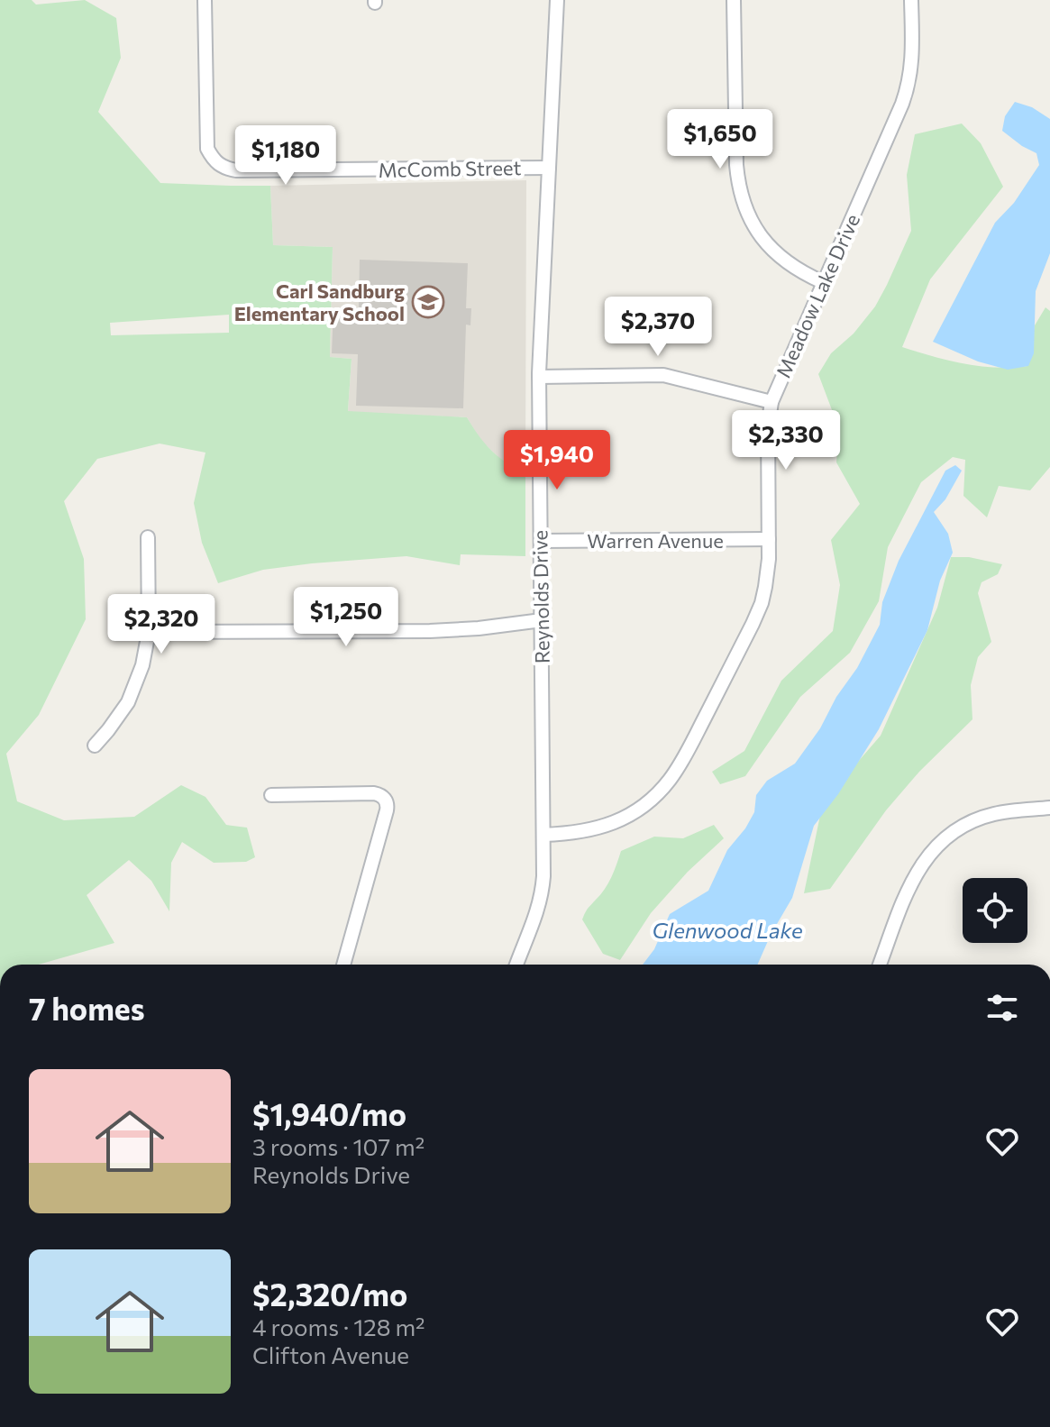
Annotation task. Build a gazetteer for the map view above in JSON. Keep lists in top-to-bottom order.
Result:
{
  "streets": {
    "street": [
      "McComb Street",
      "Meadow Lake Drive",
      "Warren Avenue",
      "Reynolds Drive"
    ]
  },
  "crossings": [
    ["McComb Street", "Reynolds Drive"],
    ["Meadow Lake Drive", "Warren Avenue"],
    ["Meadow Lake Drive", "Reynolds Drive"],
    ["Warren Avenue", "Reynolds Drive"]
  ],
  "water": ["Glenwood Lake"],
  "places": {
    "school or university": ["Carl Sandburg Elementary School"]
  },
  "page": {
    "price": [
      "$1,650",
      "$1,180",
      "$2,370",
      "$2,330",
      "$1,940",
      "$1,250",
      "$2,320"
    ],
    "heading": "7 homes",
    "list": [
      {
        "name": "$1,940/mo",
        "note": "3 rooms · 107 m² · Reynolds Drive"
      },
      {
        "name": "$2,320/mo",
        "note": "4 rooms · 128 m² · Clifton Avenue"
      }
    ]
  }
}
